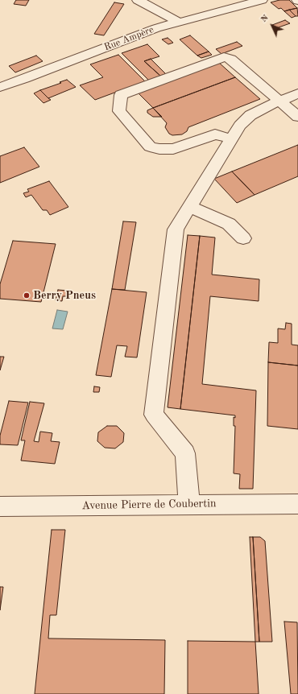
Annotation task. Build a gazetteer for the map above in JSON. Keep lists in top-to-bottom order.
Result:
{
  "streets": {
    "street": ["Rue Ampère", "Avenue Pierre de Coubertin"]
  },
  "places": ["Berry Pneus"],
  "north": "top left"
}
